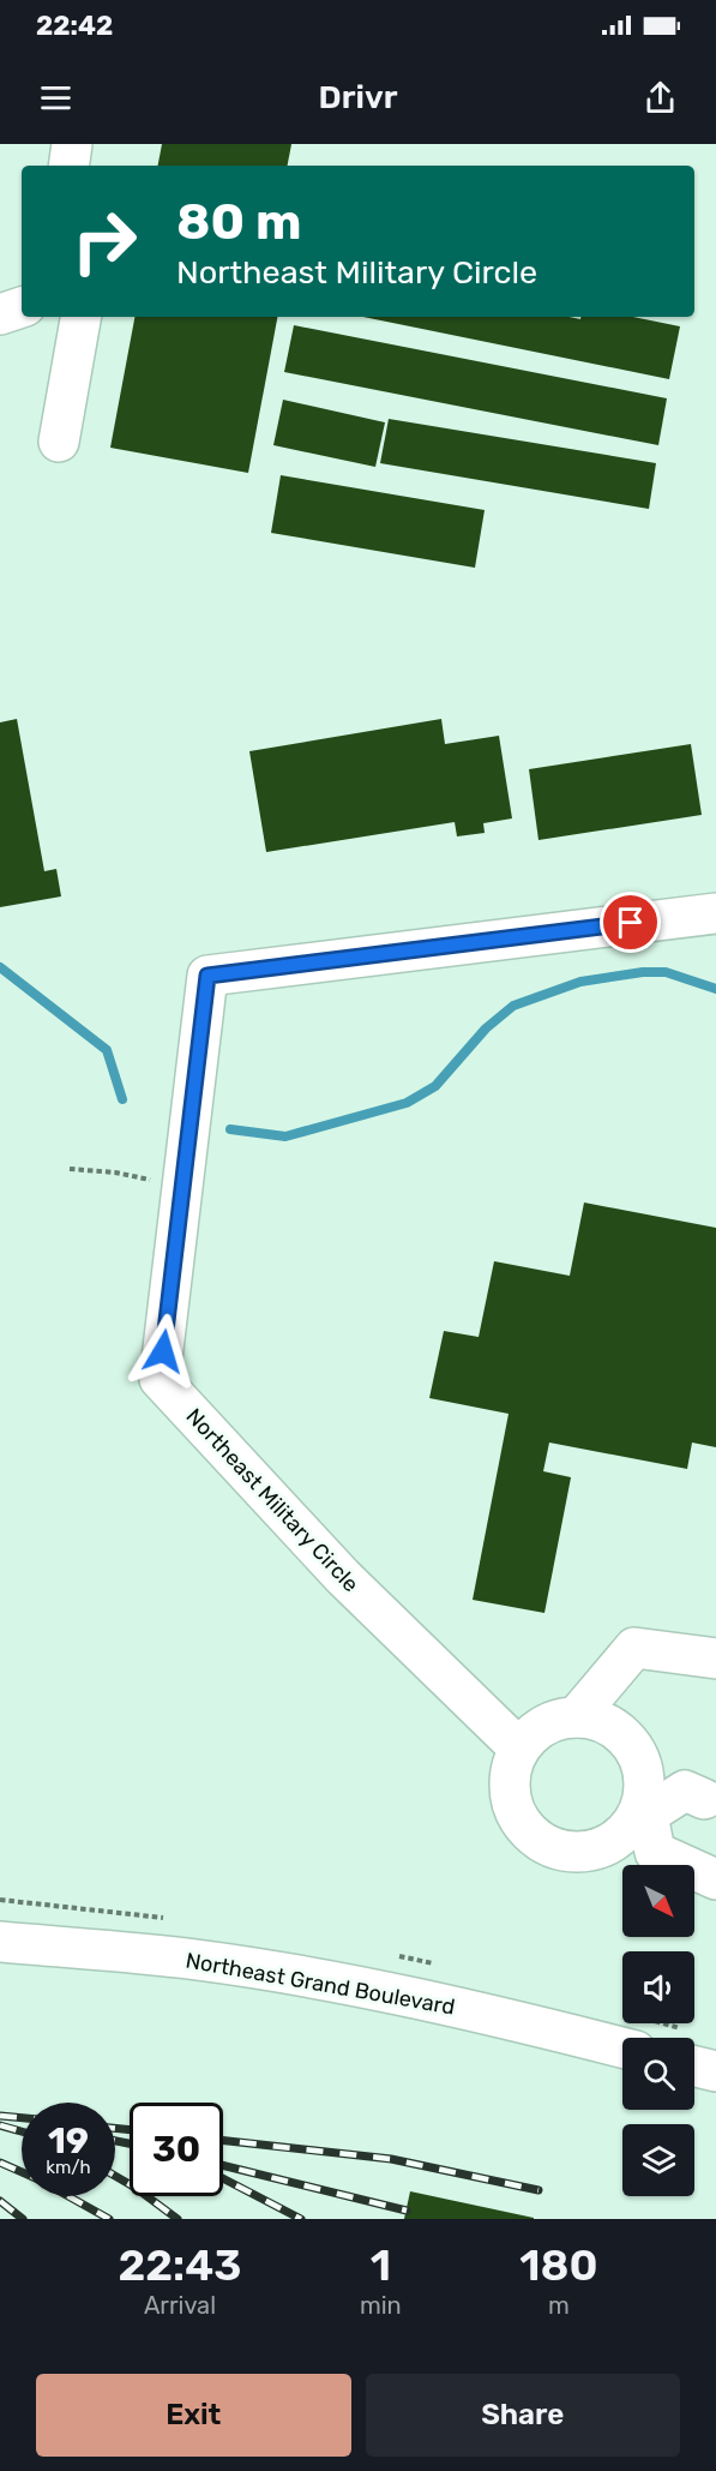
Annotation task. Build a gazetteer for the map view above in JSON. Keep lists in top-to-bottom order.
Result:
{
  "streets": {
    "street": ["Northeast Military Circle", "Northeast Grand Boulevard"]
  },
  "north": "bottom right",
  "page": {
    "status": "22:42",
    "header": "Drivr",
    "turn": ["80 m", "Northeast Military Circle"],
    "speed": "19 km/h",
    "limit": "30",
    "eta": [
      "22:43",
      "Arrival",
      "1",
      "min",
      "180",
      "m"
    ],
    "buttons": ["Exit", "Share"]
  }
}
